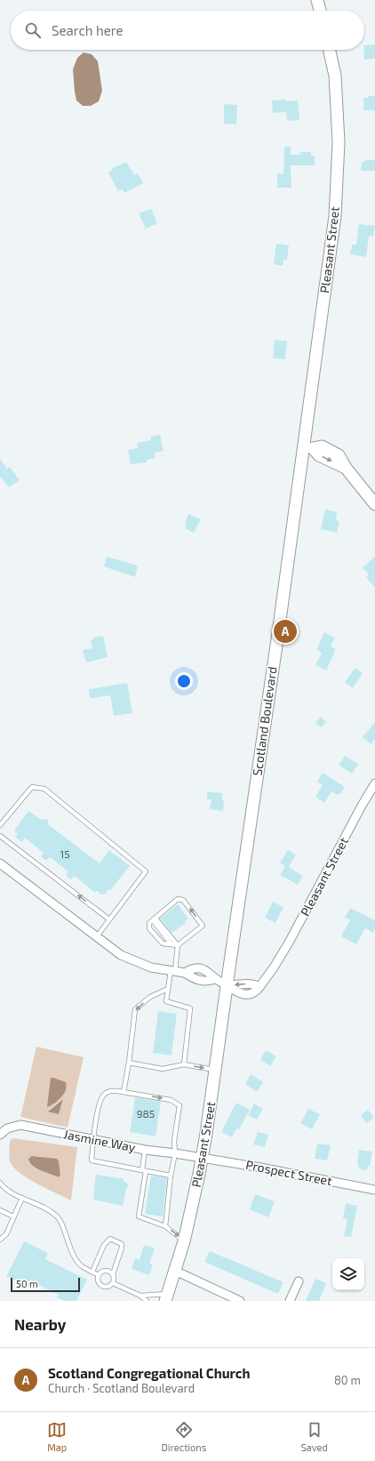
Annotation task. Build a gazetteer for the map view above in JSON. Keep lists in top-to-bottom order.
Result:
{
  "streets": {
    "main road": ["Pleasant Street", "Scotland Boulevard"],
    "street": ["Jasmine Way", "Prospect Street"]
  },
  "crossings": [
    ["Pleasant Street", "Scotland Boulevard"],
    ["Pleasant Street", "Jasmine Way"],
    ["Pleasant Street", "Prospect Street"],
    ["Jasmine Way", "Prospect Street"]
  ],
  "house_numbers": ["15", "985"],
  "scale_bar": "50 m",
  "page": {
    "search": "Search here",
    "pins": "A",
    "scale": "50 m",
    "heading": "Nearby",
    "list": [
      {
        "mark": "A",
        "name": "Scotland Congregational Church",
        "note": "Church · Scotland Boulevard",
        "value": "80 m"
      }
    ],
    "nav": ["Map", "Directions", "Saved"]
  }
}
